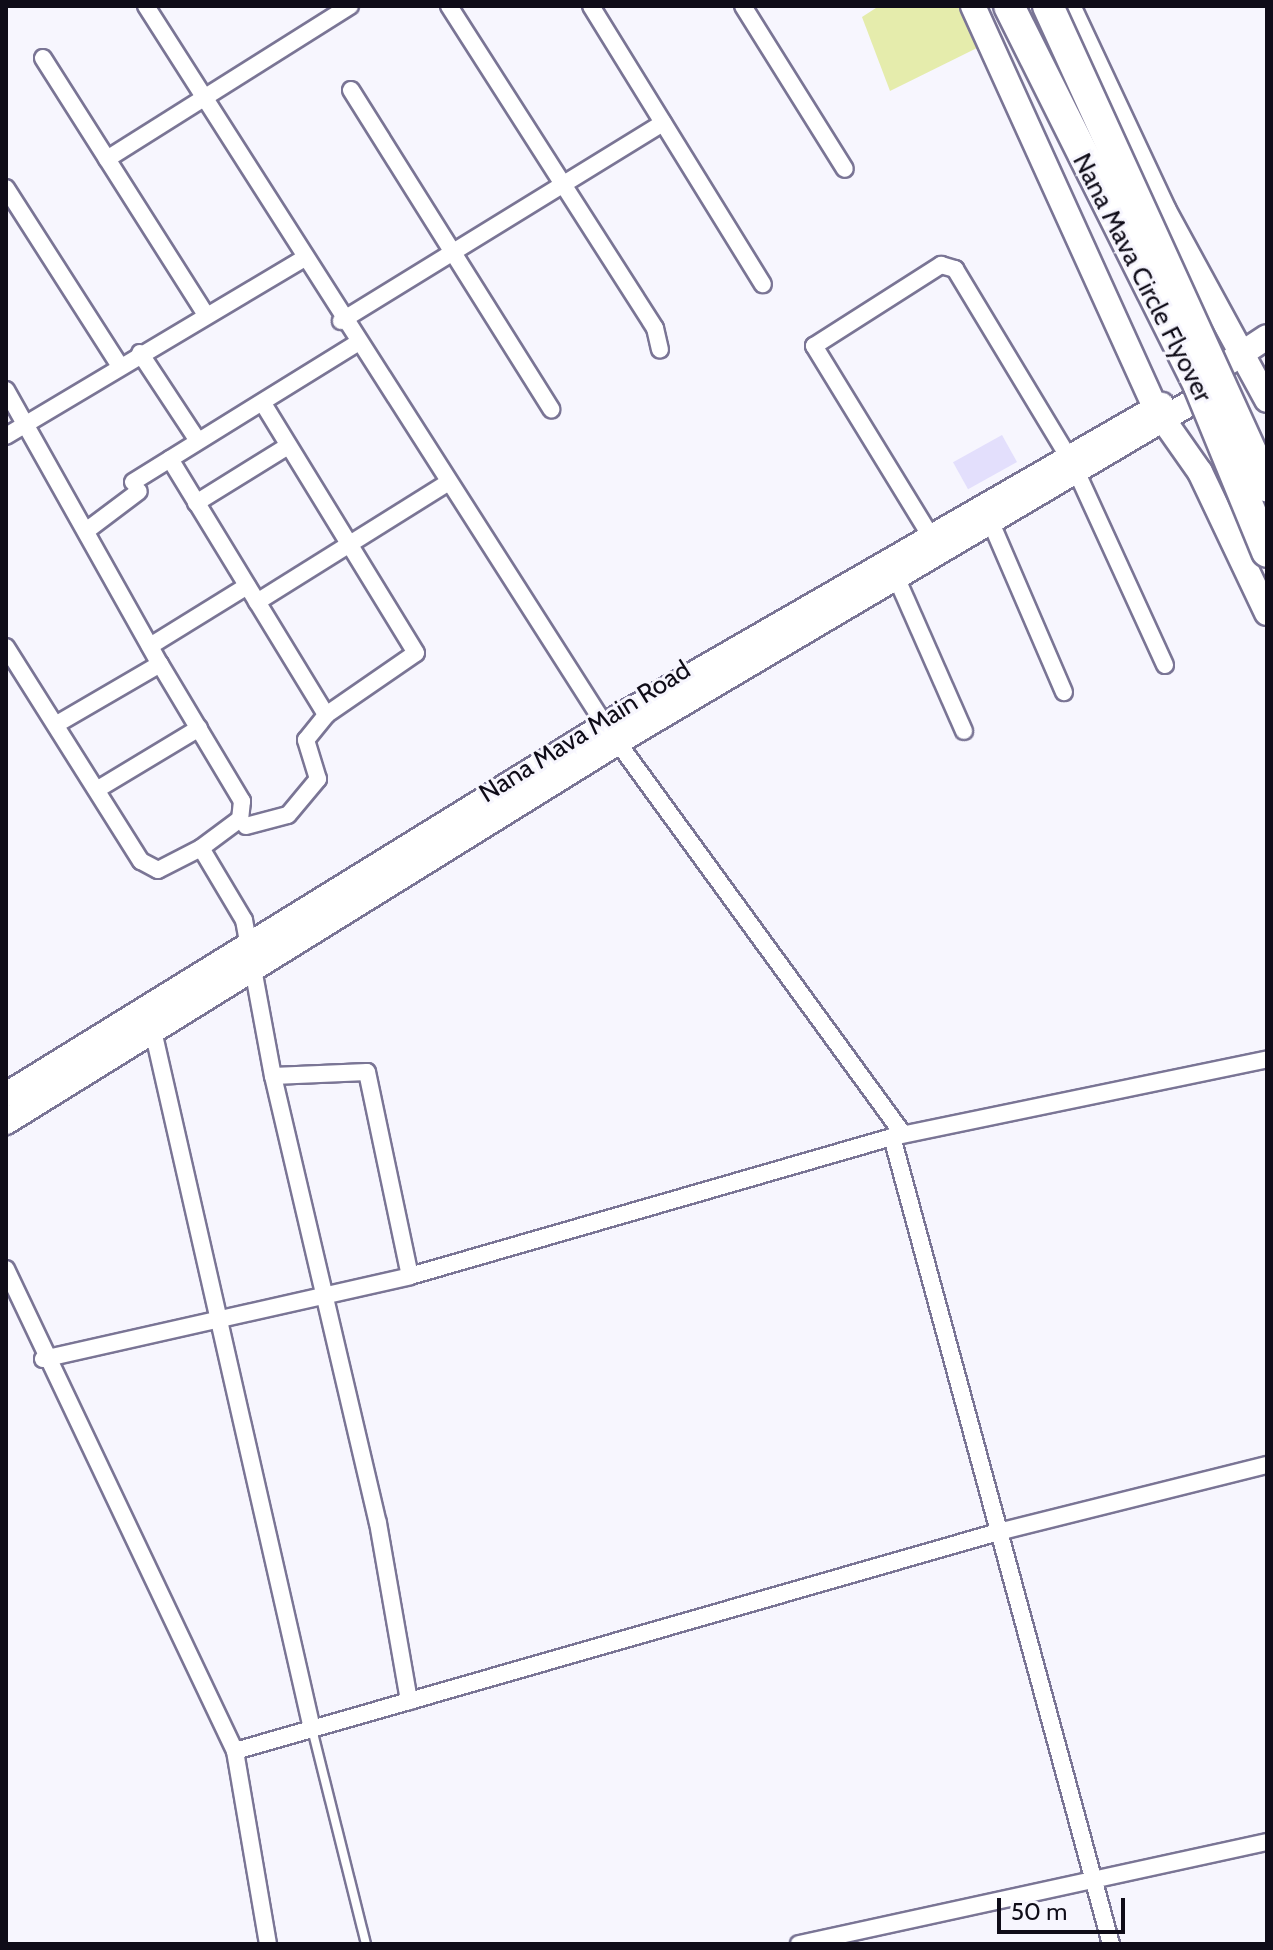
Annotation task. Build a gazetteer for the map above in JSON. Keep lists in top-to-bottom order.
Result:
{
  "streets": {
    "highway": ["Nana Mava Circle Flyover"],
    "street": ["Nana Mava Main Road"]
  },
  "scale_bar": "50 m"
}
